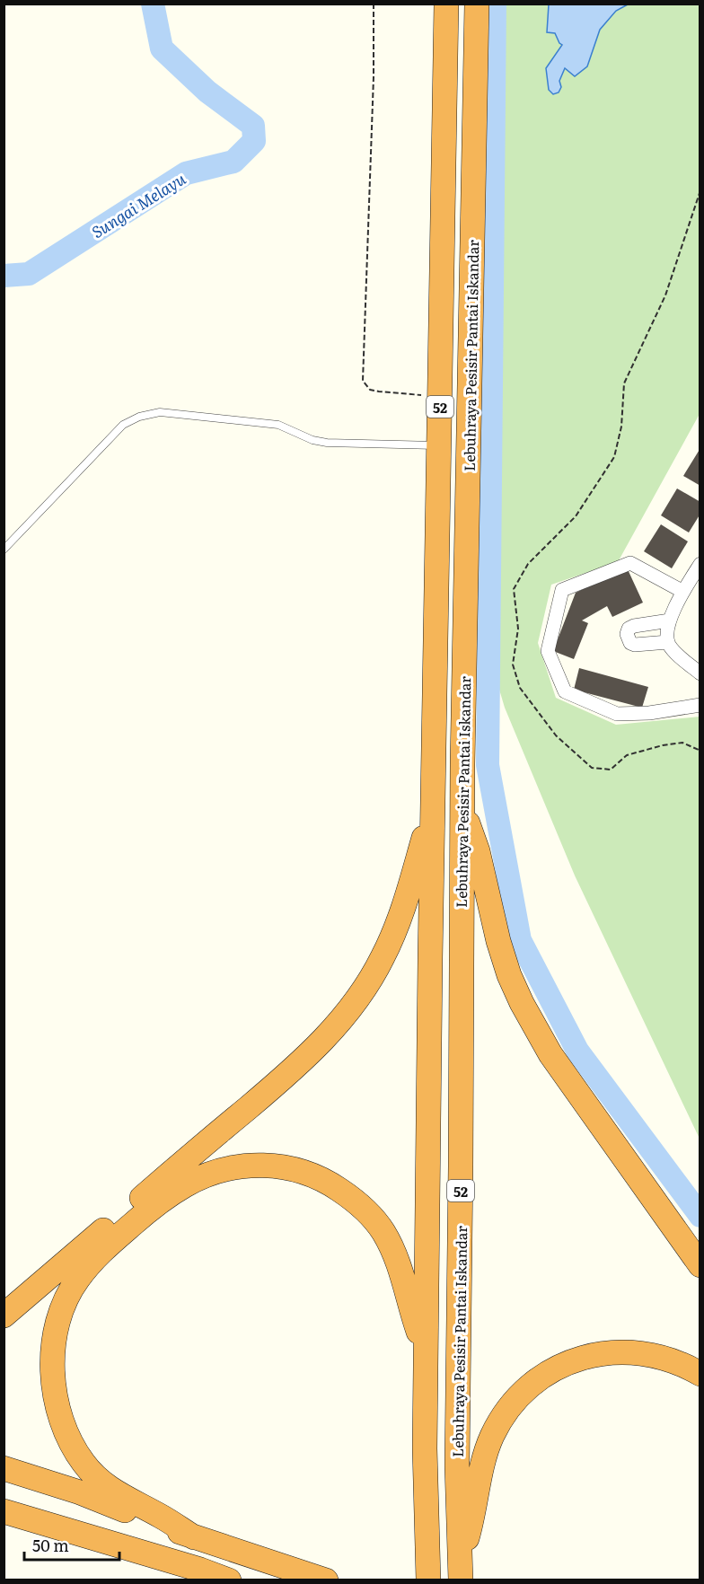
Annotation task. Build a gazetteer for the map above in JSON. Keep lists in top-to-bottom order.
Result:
{
  "streets": {
    "highway": ["Lebuhraya Pesisir Pantai Iskandar", "52"]
  },
  "water": ["Sungai Melayu"],
  "scale_bar": "50 m"
}
